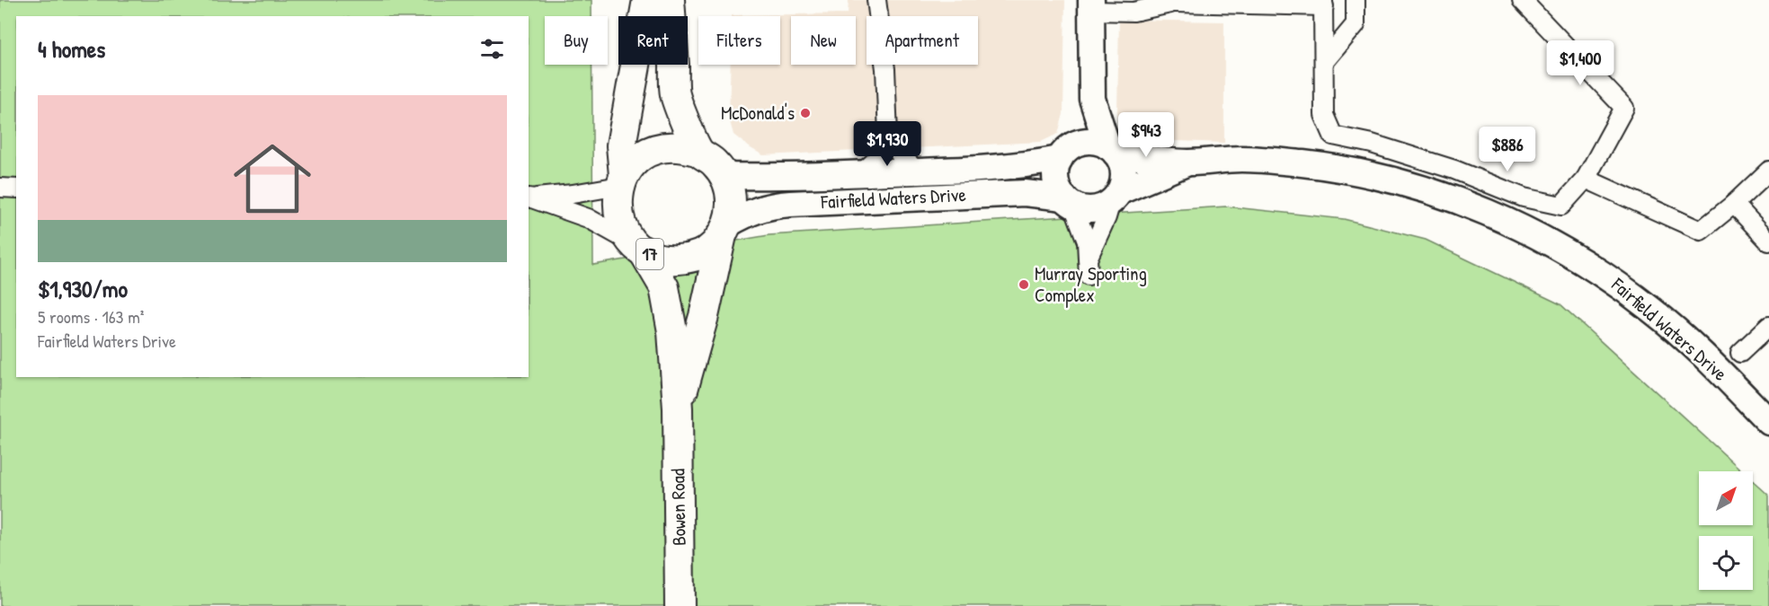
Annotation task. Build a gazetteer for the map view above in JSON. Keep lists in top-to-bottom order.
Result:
{
  "streets": {
    "main road": ["17", "Bowen Road"],
    "street": ["Fairfield Waters Drive"]
  },
  "crossings": [
    ["Fairfield Waters Drive", "17"],
    ["Fairfield Waters Drive", "Bowen Road"],
    ["17", "Bowen Road"]
  ],
  "places": ["McDonald's", "Murray Sporting Complex"],
  "north": "top right",
  "page": {
    "chip": [
      "Buy",
      "Rent",
      "Filters",
      "New",
      "Apartment"
    ],
    "heading": "4 homes",
    "price": [
      "$1,400",
      "$943",
      "$1,930",
      "$886"
    ],
    "list": [
      {
        "name": "$1,930/mo",
        "note": "5 rooms · 163 m² · Fairfield Waters Drive"
      }
    ]
  }
}
